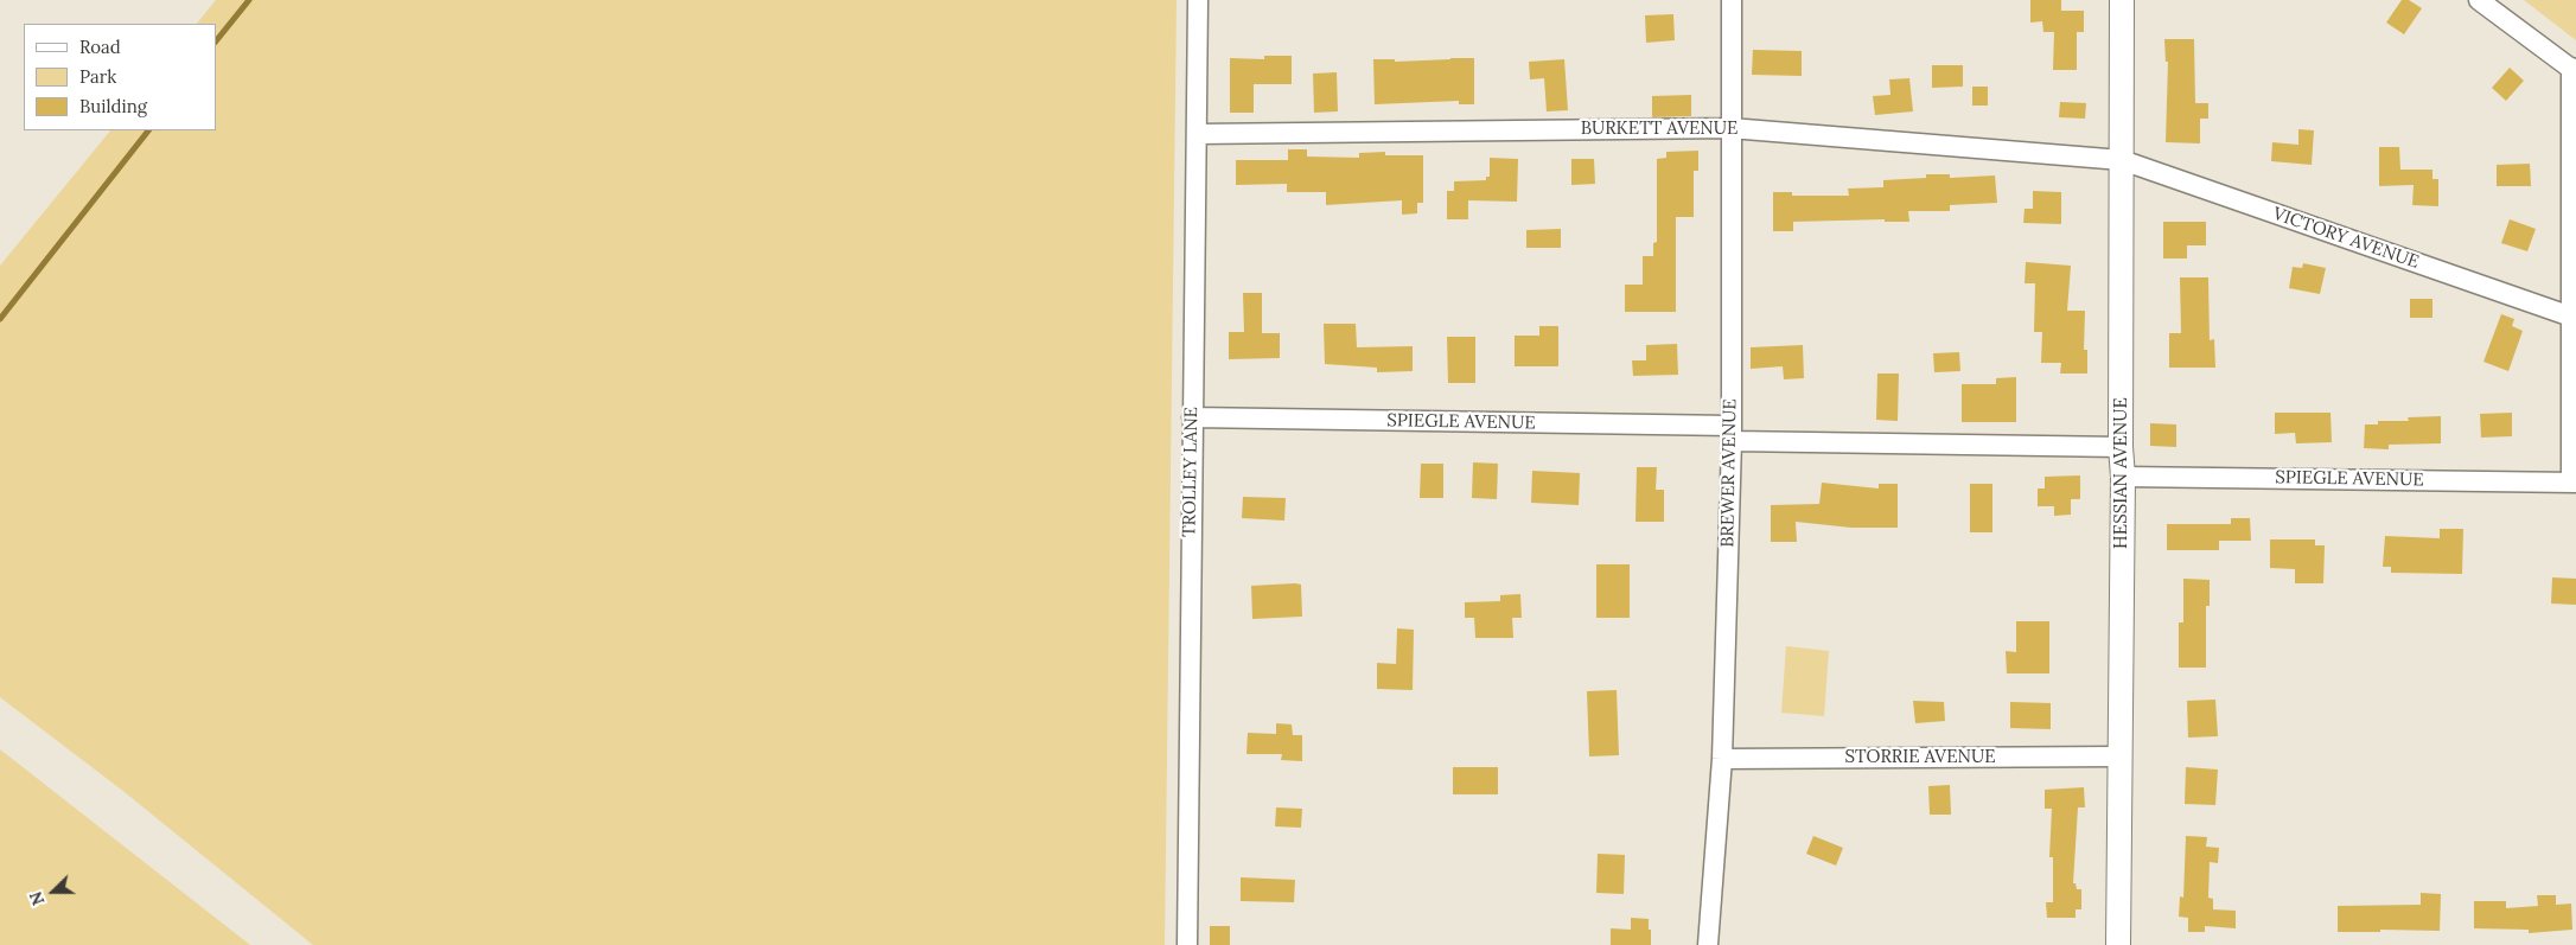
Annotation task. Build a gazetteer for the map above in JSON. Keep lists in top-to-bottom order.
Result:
{
  "streets": {
    "main road": ["HESSIAN AVENUE"],
    "street": [
      "BURKETT AVENUE",
      "VICTORY AVENUE",
      "SPIEGLE AVENUE",
      "TROLLEY LANE",
      "BREWER AVENUE",
      "STORRIE AVENUE"
    ]
  },
  "crossings": [
    ["BURKETT AVENUE", "VICTORY AVENUE"],
    ["BURKETT AVENUE", "TROLLEY LANE"],
    ["BURKETT AVENUE", "BREWER AVENUE"],
    ["BURKETT AVENUE", "HESSIAN AVENUE"],
    ["VICTORY AVENUE", "HESSIAN AVENUE"],
    ["SPIEGLE AVENUE", "TROLLEY LANE"],
    ["SPIEGLE AVENUE", "BREWER AVENUE"],
    ["SPIEGLE AVENUE", "HESSIAN AVENUE"],
    ["BREWER AVENUE", "STORRIE AVENUE"],
    ["HESSIAN AVENUE", "STORRIE AVENUE"]
  ],
  "legend": ["Road", "Park", "Building"],
  "north": "left"
}
